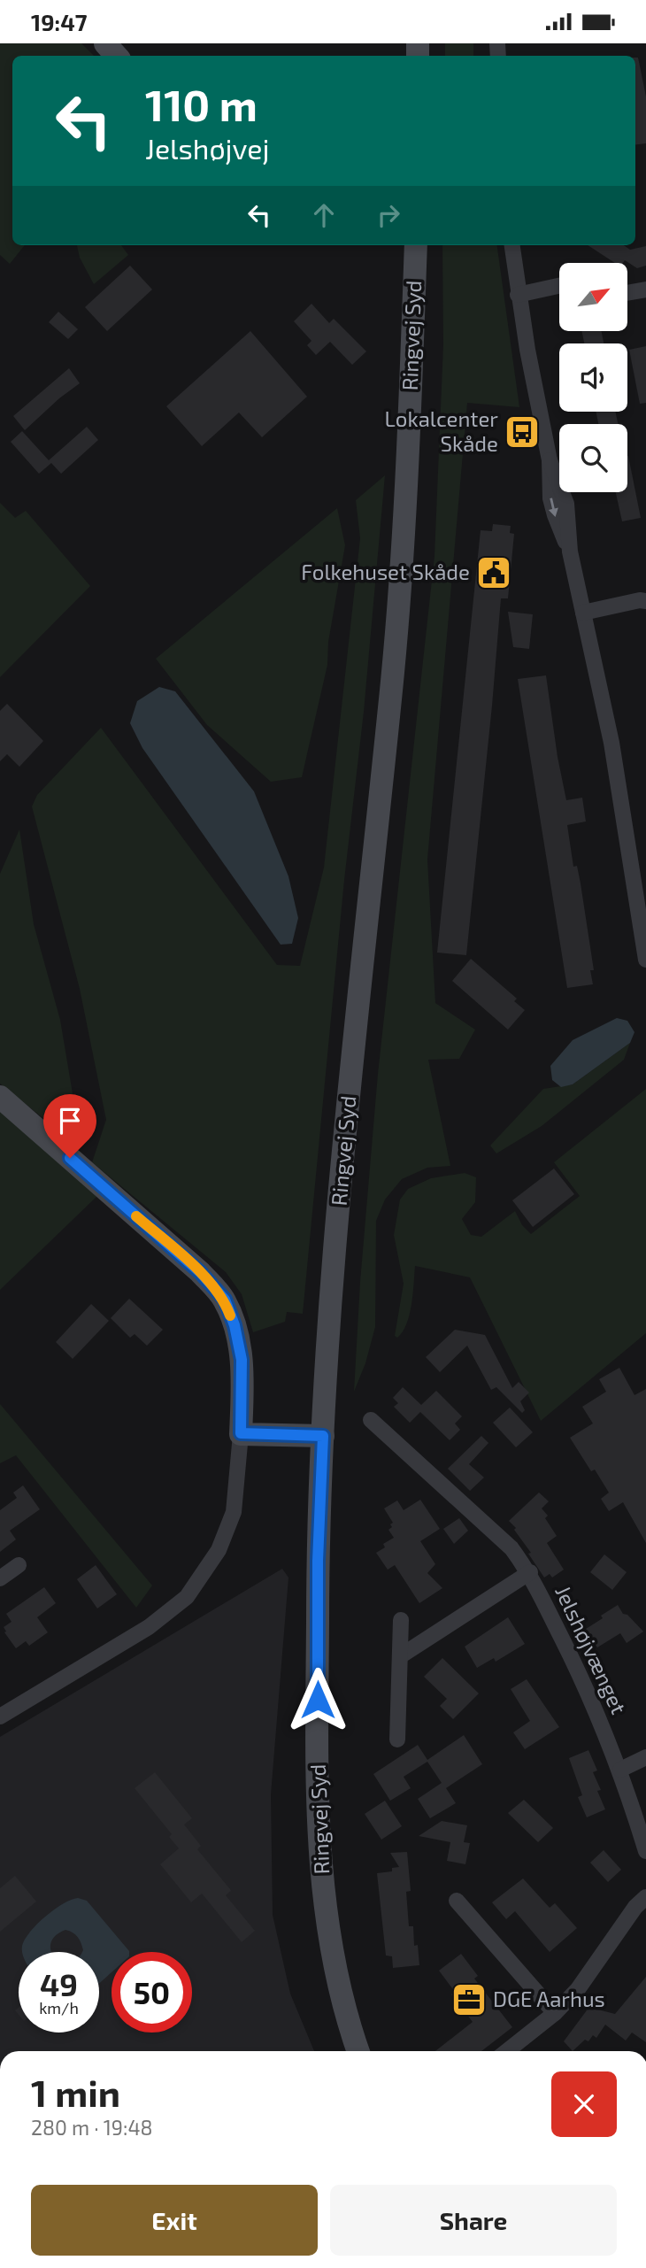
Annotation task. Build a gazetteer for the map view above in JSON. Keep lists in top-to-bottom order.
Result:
{
  "streets": {
    "main road": ["Ringvej Syd"],
    "street": ["Jelshøjvænget"]
  },
  "places": {
    "bus stop": ["Lokalcenter Skåde"],
    "public building": ["Folkehuset Skåde"],
    "office": ["DGE Aarhus"]
  },
  "north": "top right",
  "page": {
    "status": "19:47",
    "turn": ["110 m", "Jelshøjvej"],
    "speed": "49 km/h",
    "limit": "50",
    "heading": ["1 min", "280 m · 19:48"],
    "buttons": ["Exit", "Share"]
  }
}
